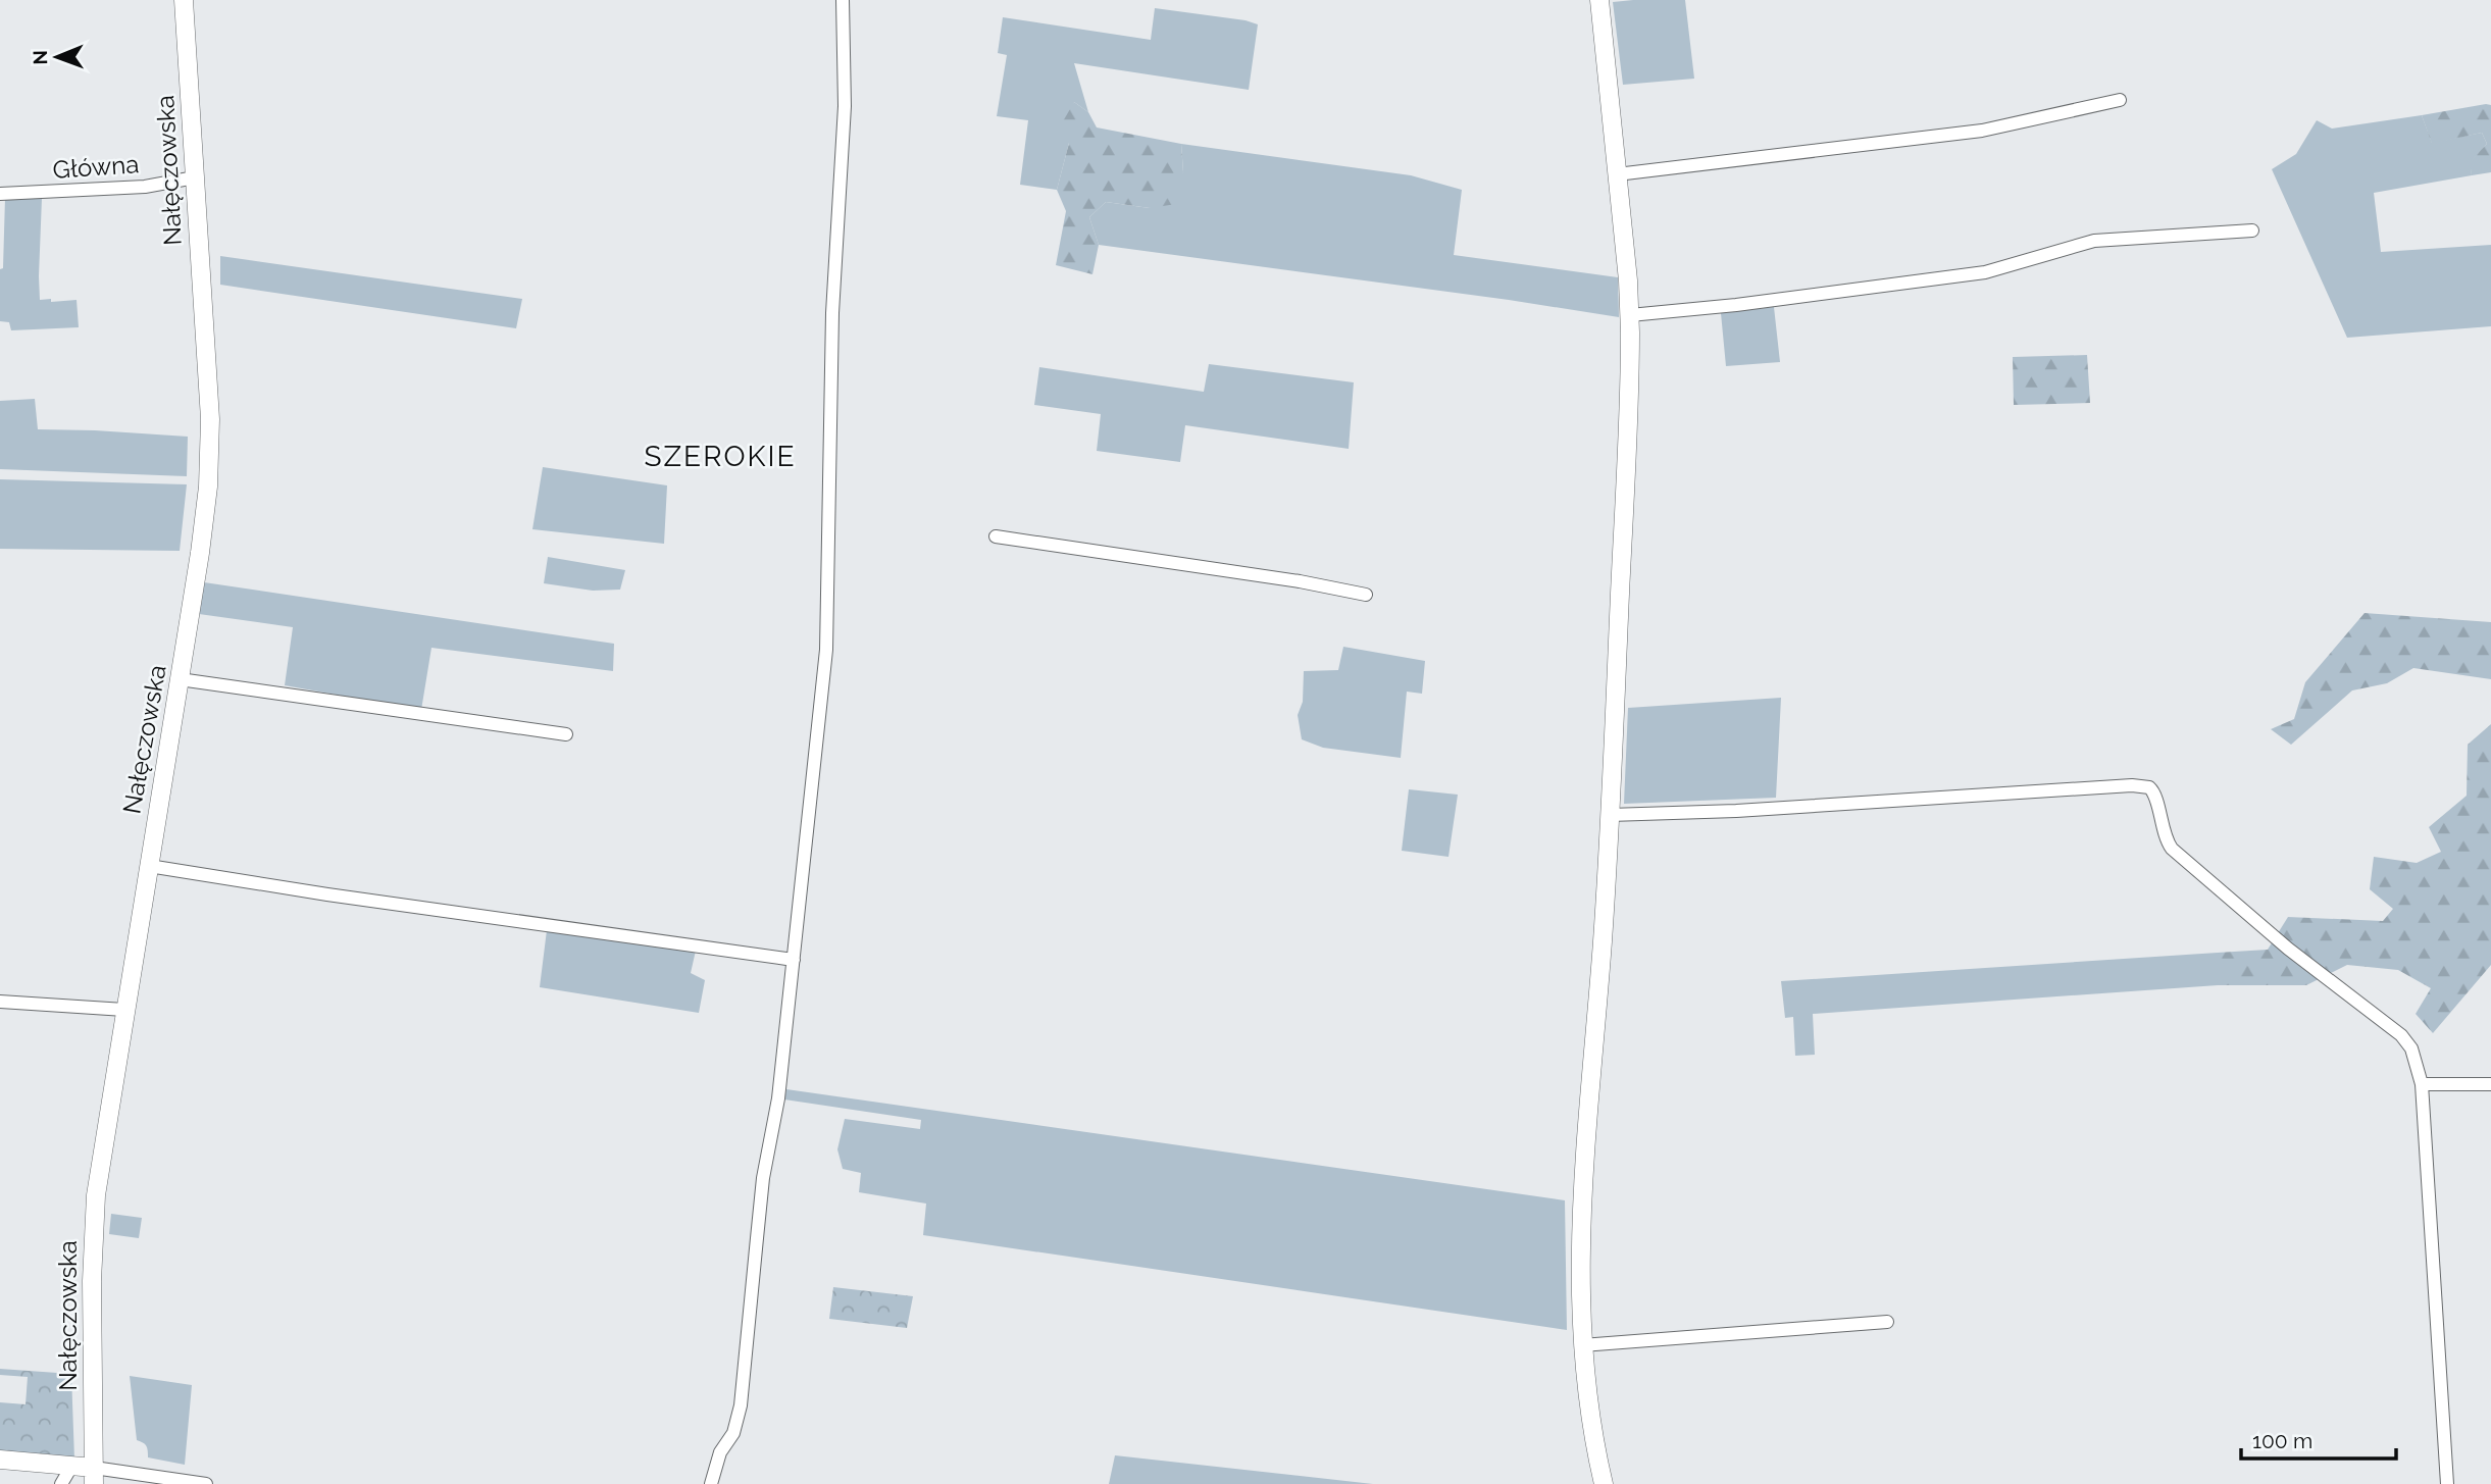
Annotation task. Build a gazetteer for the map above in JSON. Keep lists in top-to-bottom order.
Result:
{
  "streets": {
    "street": ["Główna", "Nałęczowska"]
  },
  "crossings": [
    ["Główna", "Nałęczowska"]
  ],
  "districts": ["SZEROKIE"],
  "scale_bar": "100 m",
  "north": "left"
}
